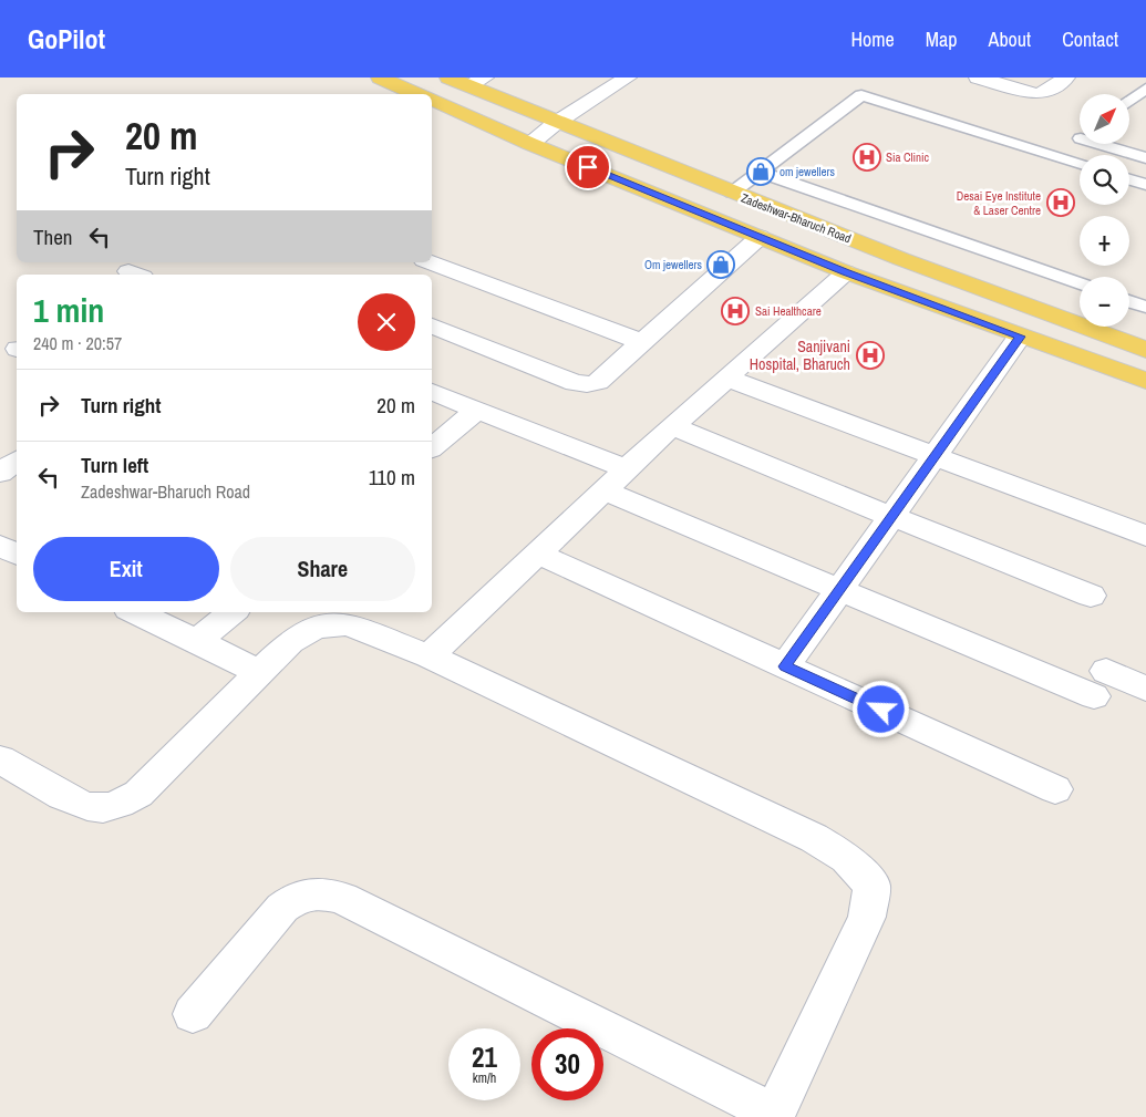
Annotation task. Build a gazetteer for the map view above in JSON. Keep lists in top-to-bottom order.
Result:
{
  "streets": {
    "main road": ["Zadeshwar-Bharuch Road"]
  },
  "places": {
    "hospital": [
      "Sia Clinic",
      "Desai Eye Institute & Laser Centre",
      "Sai Healthcare",
      "Sanjivani Hospital, Bharuch"
    ],
    "shop": ["om jewellers", "Om jewellers"]
  },
  "north": "top right",
  "page": {
    "header": "GoPilot",
    "nav": [
      "Home",
      "Map",
      "About",
      "Contact"
    ],
    "map_buttons": ["+", "−"],
    "turn": ["20 m", "Turn right"],
    "then": "Then",
    "heading": ["1 min", "240 m · 20:57"],
    "list": [
      {
        "name": "Turn right",
        "value": "20 m"
      },
      {
        "name": "Turn left",
        "note": "Zadeshwar-Bharuch Road",
        "value": "110 m"
      }
    ],
    "buttons": ["Exit", "Share"],
    "speed": "21 km/h",
    "limit": "30"
  }
}
